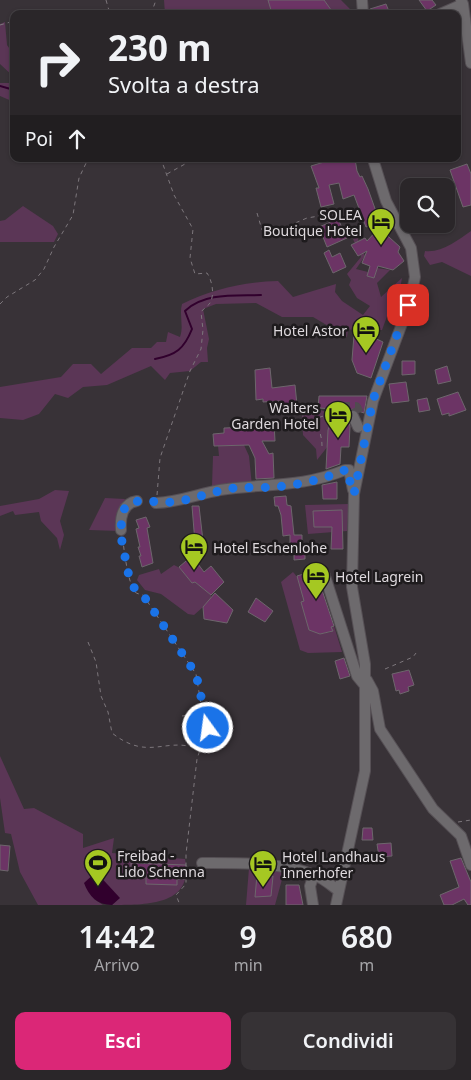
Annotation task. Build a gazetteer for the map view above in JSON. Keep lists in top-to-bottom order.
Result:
{
  "places": {
    "hotel": [
      "SOLEA Boutique Hotel",
      "Hotel Astor",
      "Walters Garden Hotel",
      "Hotel Eschenlohe",
      "Hotel Lagrein",
      "Hotel Landhaus Innerhofer"
    ],
    "sports": ["Freibad - Lido Schenna"]
  },
  "page": {
    "turn": ["230 m", "Svolta a destra"],
    "then": "Poi",
    "eta": [
      "14:42",
      "Arrivo",
      "9",
      "min",
      "680",
      "m"
    ],
    "buttons": ["Esci", "Condividi"]
  }
}
